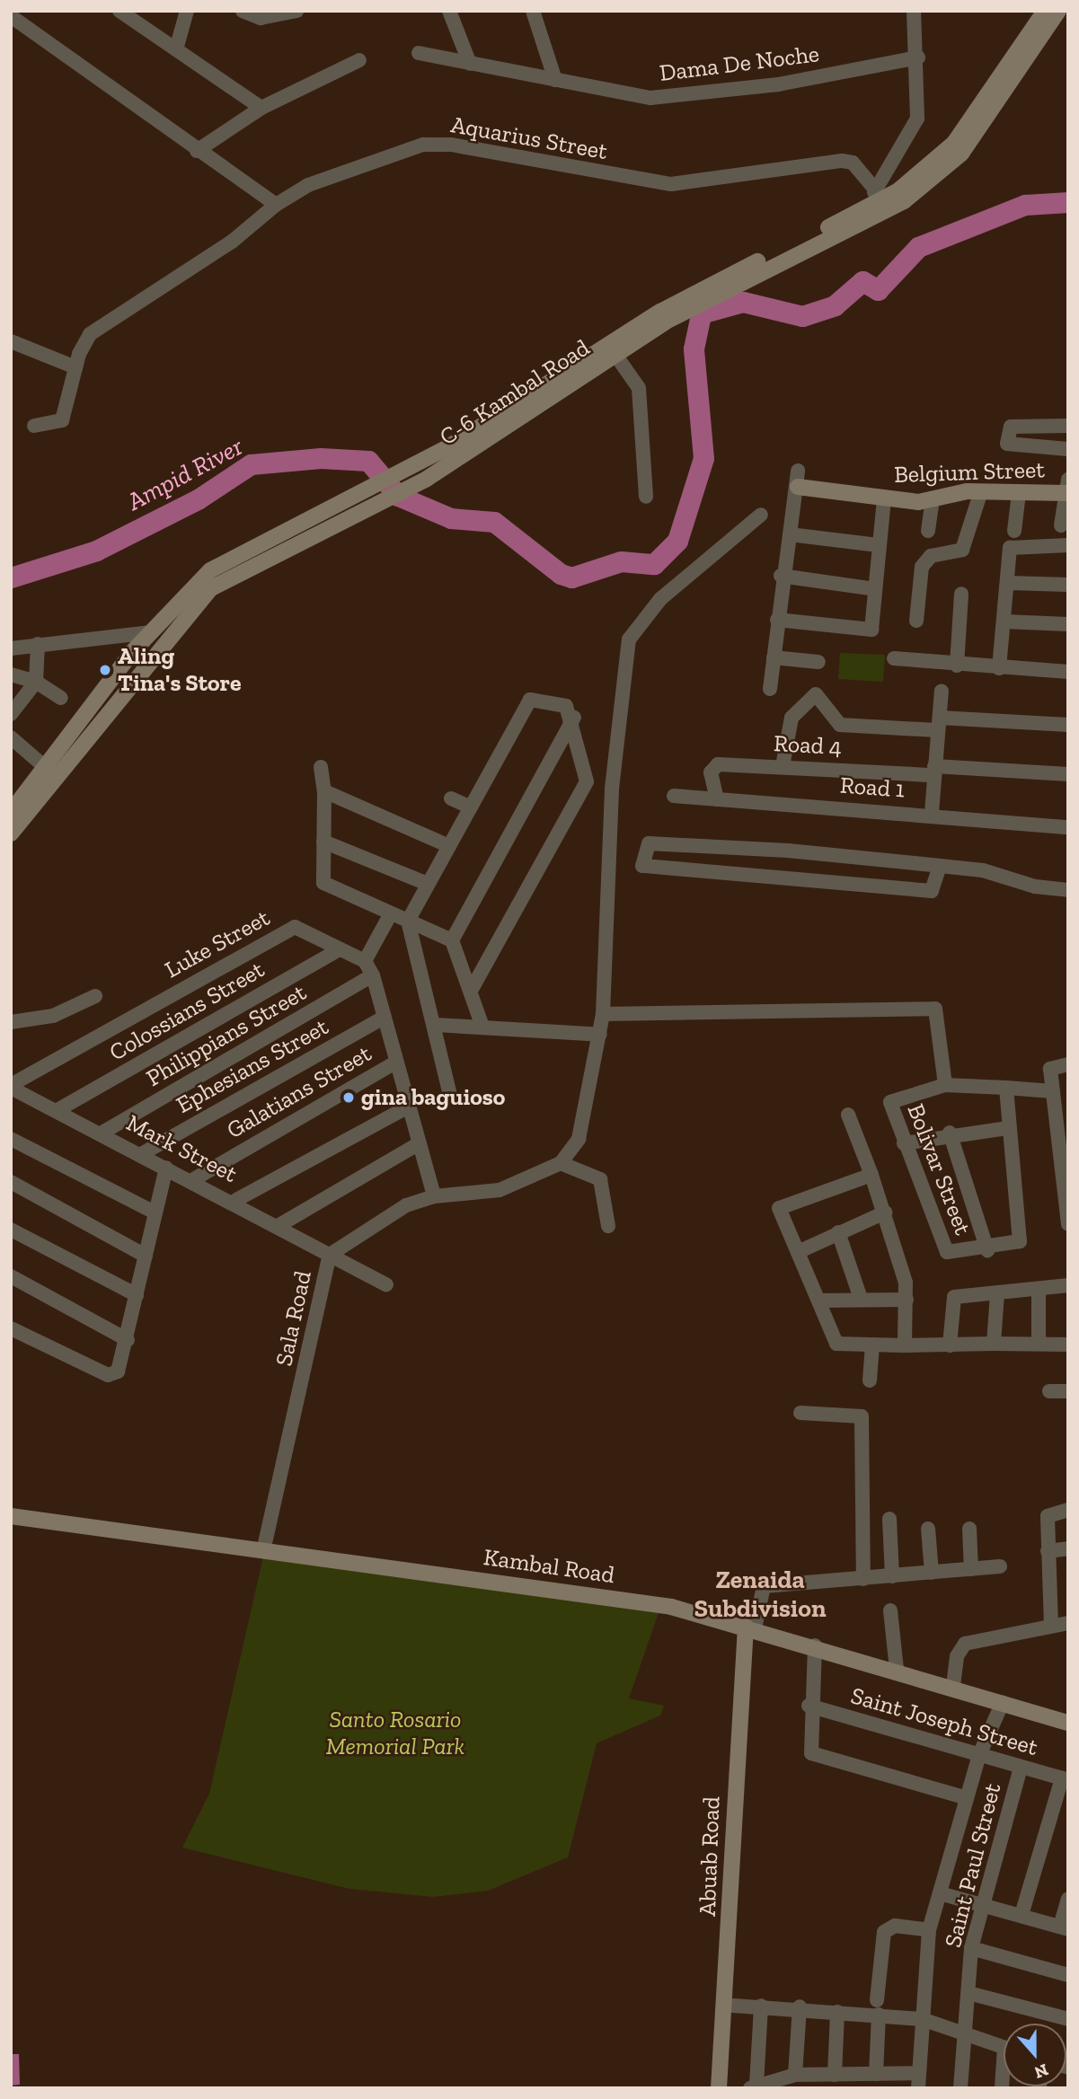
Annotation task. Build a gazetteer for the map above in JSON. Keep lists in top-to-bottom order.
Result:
{
  "streets": {
    "main road": [
      "C-6 Kambal Road",
      "Belgium Street",
      "Kambal Road",
      "Abuab Road"
    ],
    "street": [
      "Dama De Noche",
      "Aquarius Street",
      "Road 4",
      "Road 1",
      "Luke Street",
      "Colossians Street",
      "Philippians Street",
      "Ephesians Street",
      "Galatians Street",
      "Mark Street",
      "Bolivar Street",
      "Sala Road",
      "Saint Joseph Street",
      "Saint Paul Street"
    ]
  },
  "crossings": [
    ["Road 4", "Road 1"],
    ["Luke Street", "Colossians Street"],
    ["Luke Street", "Mark Street"],
    ["Colossians Street", "Mark Street"],
    ["Philippians Street", "Mark Street"],
    ["Ephesians Street", "Mark Street"],
    ["Galatians Street", "Mark Street"],
    ["Mark Street", "Sala Road"],
    ["Sala Road", "Kambal Road"],
    ["Kambal Road", "Abuab Road"],
    ["Saint Joseph Street", "Saint Paul Street"]
  ],
  "districts": ["Zenaida Subdivision"],
  "water": ["Ampid River"],
  "parks": ["Santo Rosario Memorial Park"],
  "places": ["Aling Tina's Store", "gina baguioso"],
  "north": "bottom"
}
